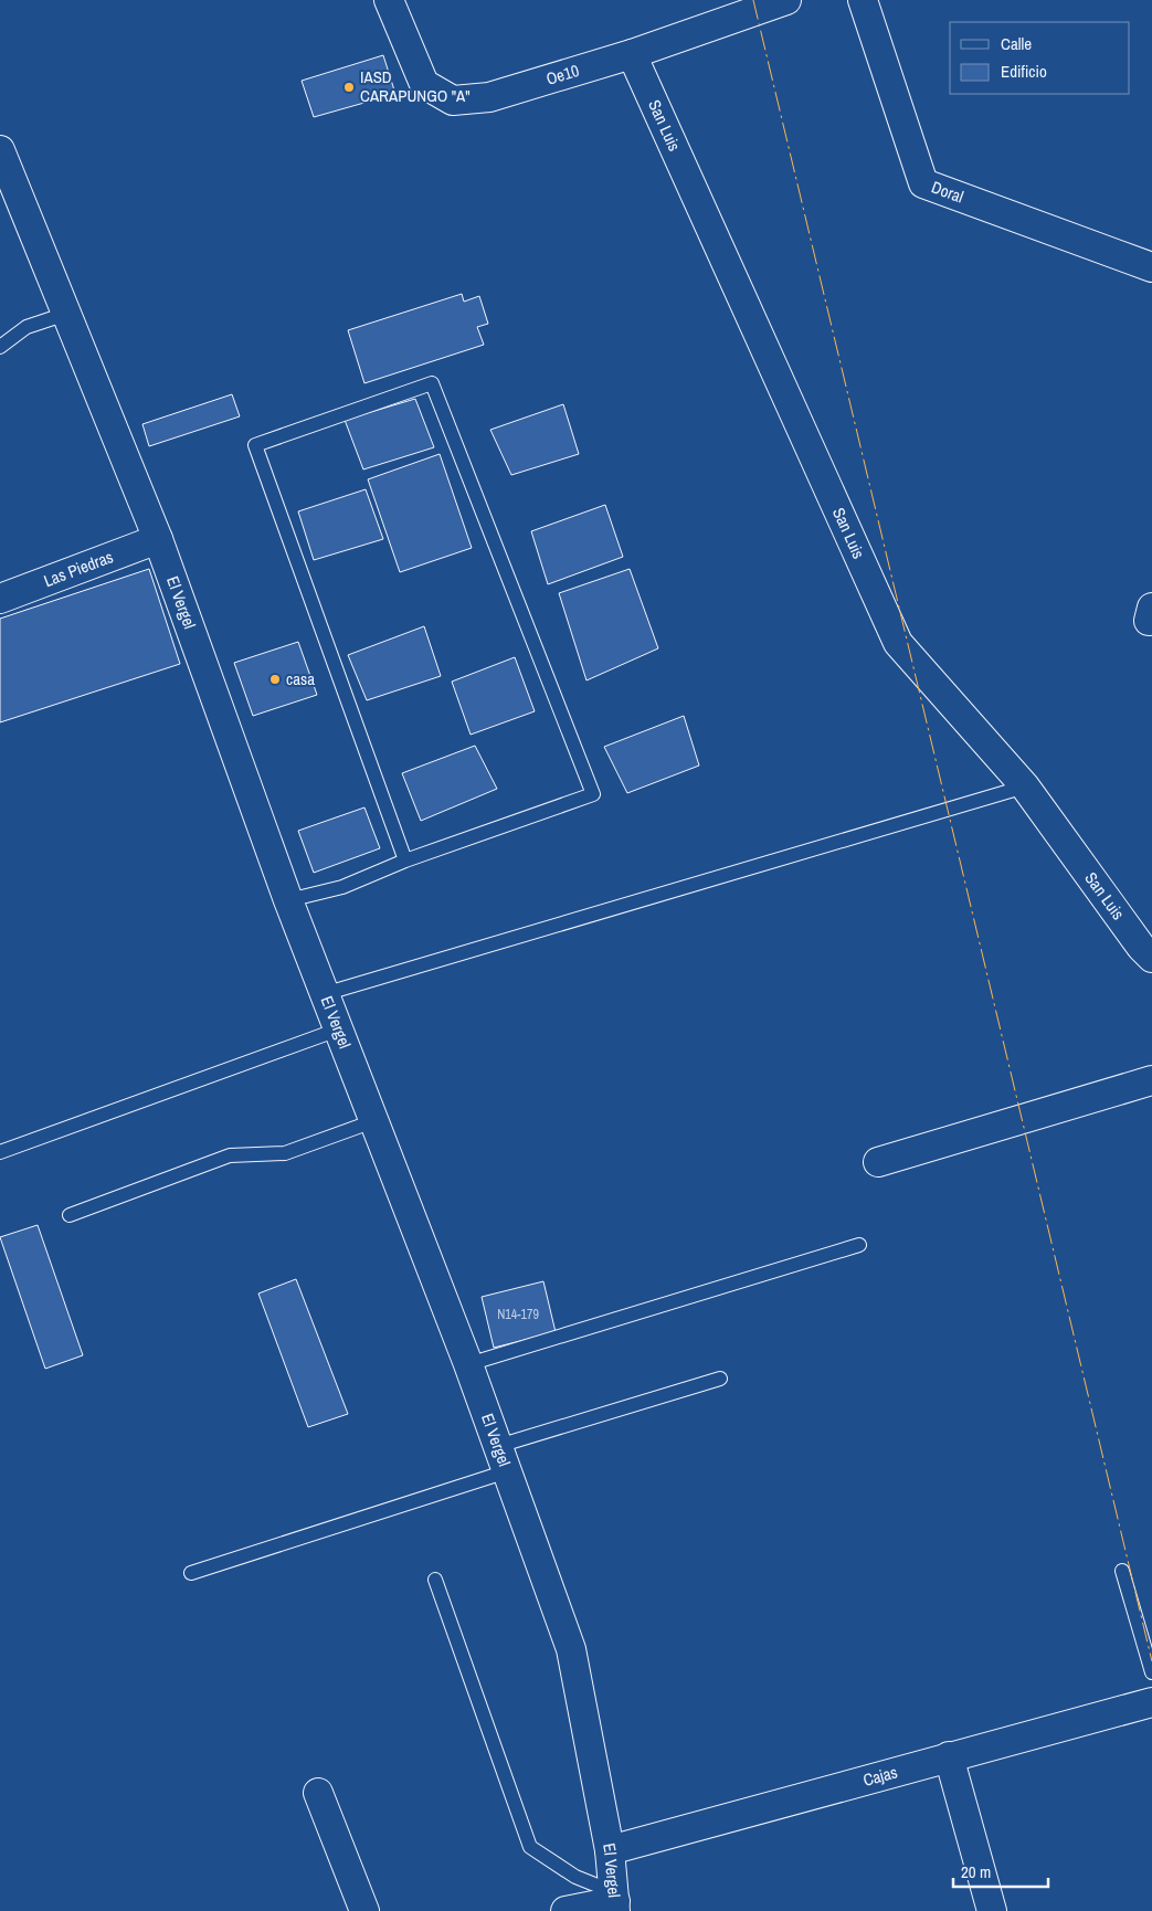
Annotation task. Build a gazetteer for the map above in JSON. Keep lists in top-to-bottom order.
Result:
{
  "streets": {
    "street": [
      "Oe10",
      "San Luis",
      "Doral",
      "Las Piedras",
      "El Vergel",
      "Cajas"
    ]
  },
  "crossings": [
    ["Oe10", "San Luis"],
    ["Las Piedras", "El Vergel"],
    ["El Vergel", "Cajas"]
  ],
  "places": ["IASD CARAPUNGO \"A\"", "casa"],
  "house_numbers": ["N14-179"],
  "legend": ["Calle", "Edificio"],
  "scale_bar": "20 m"
}
